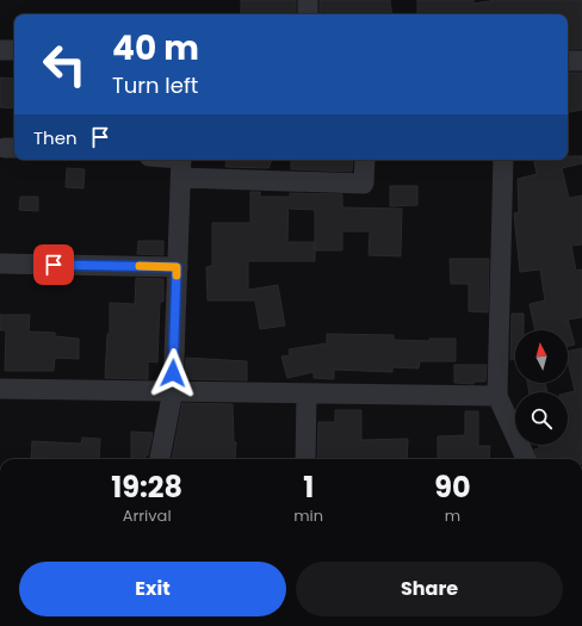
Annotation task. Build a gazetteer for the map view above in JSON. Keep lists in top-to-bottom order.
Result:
{
  "north": "top",
  "page": {
    "turn": ["40 m", "Turn left"],
    "then": "Then",
    "eta": [
      "19:28",
      "Arrival",
      "1",
      "min",
      "90",
      "m"
    ],
    "buttons": ["Exit", "Share"]
  }
}
